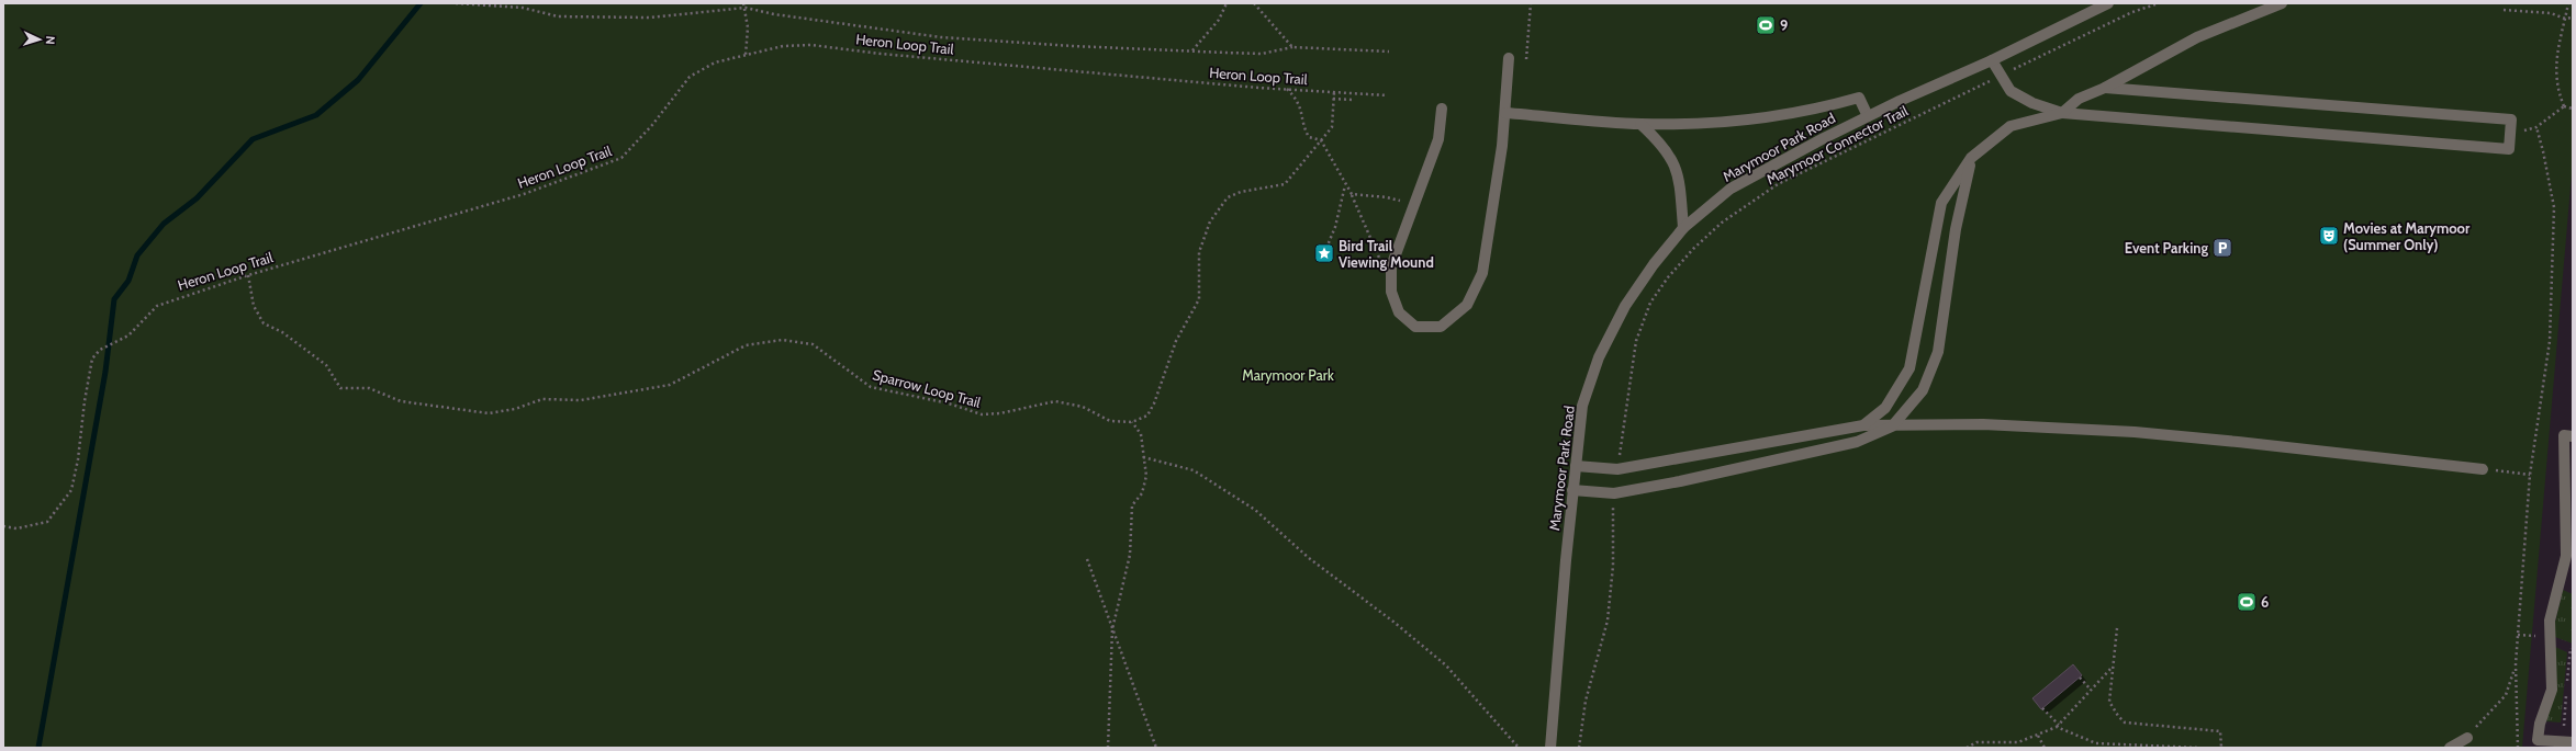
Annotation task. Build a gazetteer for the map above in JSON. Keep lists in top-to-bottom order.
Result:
{
  "streets": {
    "street": ["Marymoor Park Road"],
    "path": ["Heron Loop Trail", "Marymoor Connector Trail", "Sparrow Loop Trail"]
  },
  "crossings": [
    ["Heron Loop Trail", "Sparrow Loop Trail"]
  ],
  "parks": ["Marymoor Park"],
  "places": {
    "sports": ["9", "6"],
    "theatre": ["Movies at Marymoor (Summer Only)"],
    "parking": ["Event Parking"],
    "place": ["Bird Trail Viewing Mound"]
  },
  "north": "right"
}
